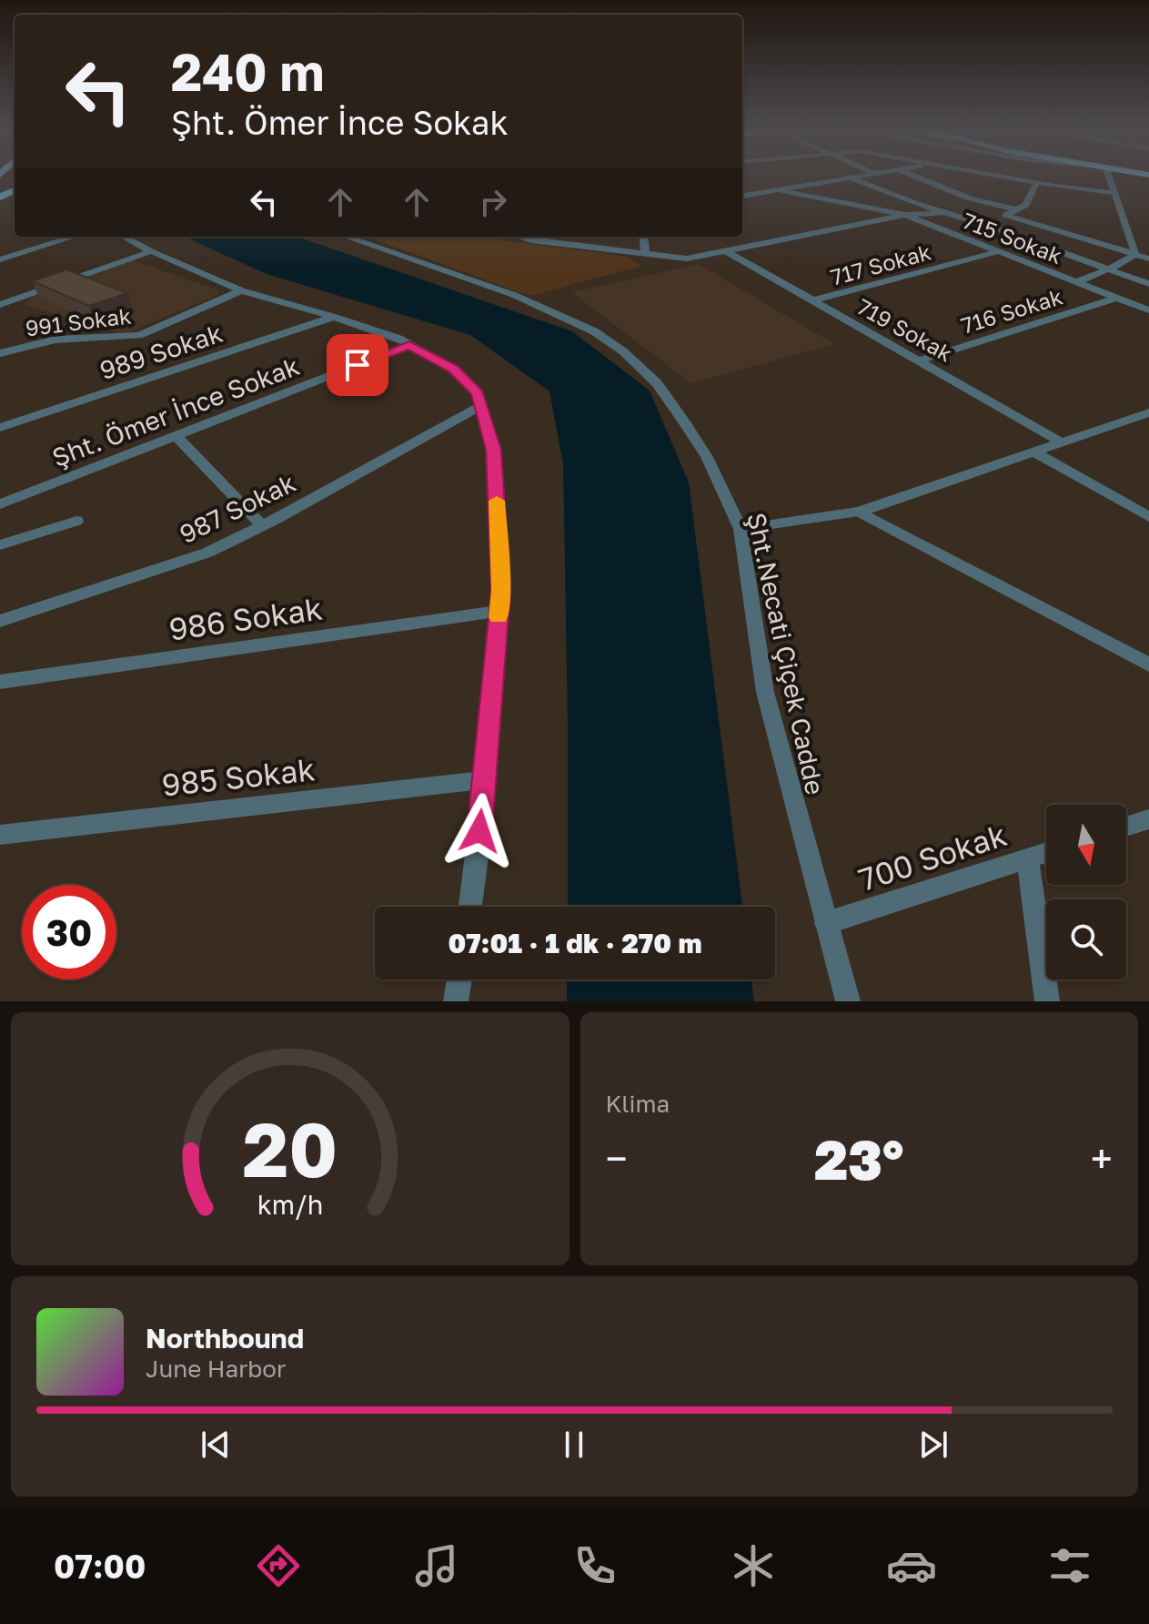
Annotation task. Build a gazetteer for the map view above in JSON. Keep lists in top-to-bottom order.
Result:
{
  "streets": {
    "street": [
      "715 Sokak",
      "717 Sokak",
      "716 Sokak",
      "991 Sokak",
      "719 Sokak",
      "989 Sokak",
      "Şht. Ömer İnce Sokak",
      "987 Sokak",
      "986 Sokak",
      "Şht.Necati Çiçek Cadde",
      "985 Sokak",
      "700 Sokak"
    ]
  },
  "crossings": [
    ["715 Sokak", "717 Sokak"],
    ["715 Sokak", "716 Sokak"],
    ["717 Sokak", "719 Sokak"],
    ["716 Sokak", "719 Sokak"],
    ["Şht.Necati Çiçek Cadde", "700 Sokak"]
  ],
  "north": "bottom",
  "page": {
    "turn": ["240 m", "Şht. Ömer İnce Sokak"],
    "limit": "30",
    "trip": "07:01 · 1 dk · 270 m",
    "tile": "Klima",
    "heat": ["−", "23°", "+"],
    "song": ["Northbound", "June Harbor"],
    "tabs": "07:00",
    "gauge": ["20", "km/h"]
  }
}
